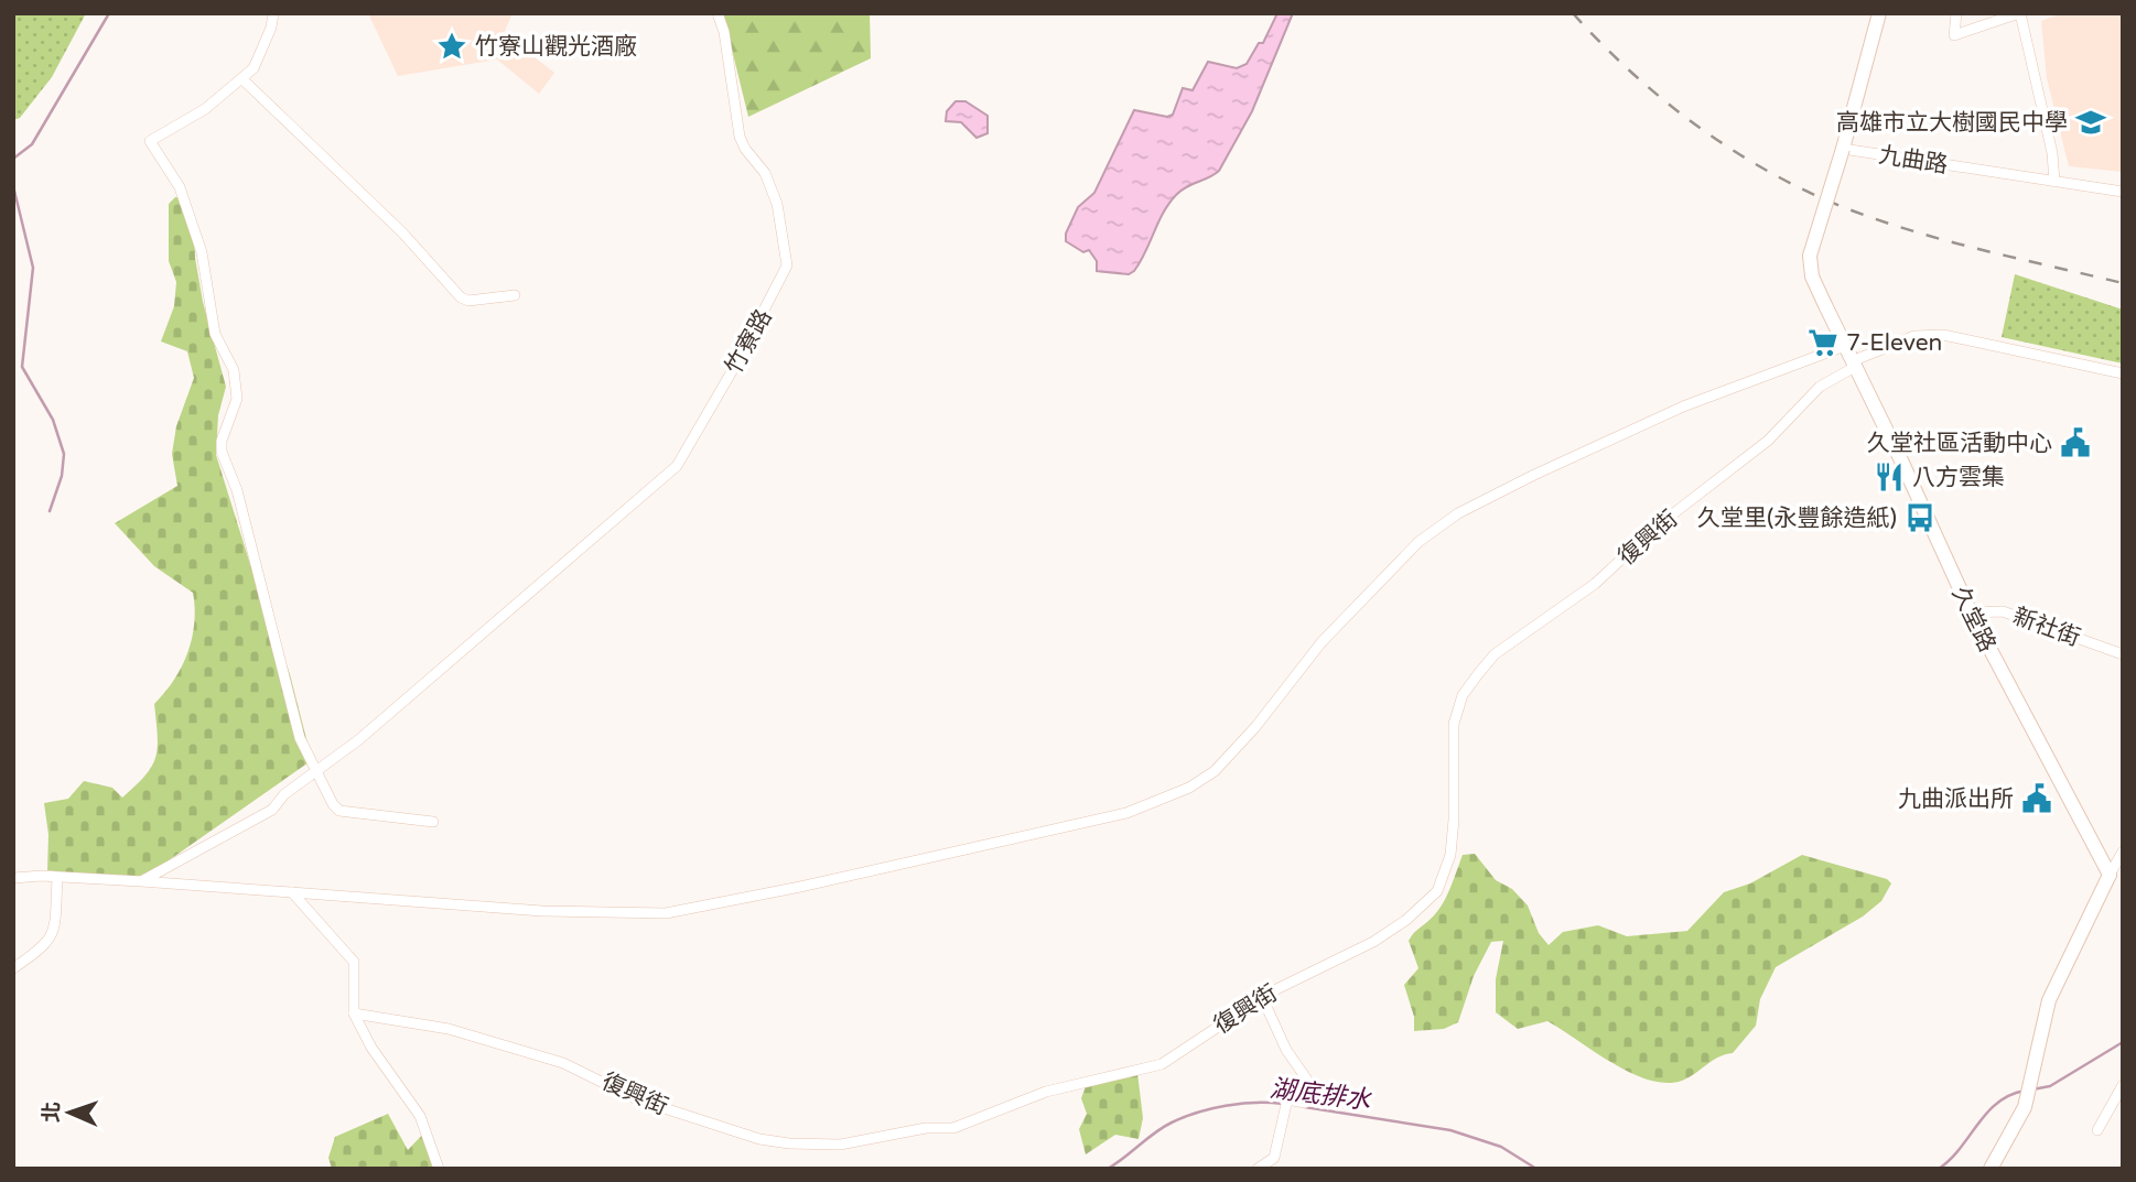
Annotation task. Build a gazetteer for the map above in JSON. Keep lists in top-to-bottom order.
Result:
{
  "streets": {
    "street": [
      "九曲路",
      "竹寮路",
      "復興街",
      "久堂路",
      "新社街"
    ]
  },
  "crossings": [
    ["九曲路", "久堂路"],
    ["復興街", "久堂路"],
    ["久堂路", "新社街"]
  ],
  "water": ["湖底排水"],
  "places": {
    "place": ["竹寮山觀光酒廠"],
    "school or university": ["高雄市立大樹國民中學"],
    "supermarket": ["7-Eleven"],
    "public building": ["久堂社區活動中心", "九曲派出所"],
    "restaurant": ["八方雲集"],
    "bus stop": ["久堂里(永豐餘造紙)"]
  },
  "north": "left"
}
